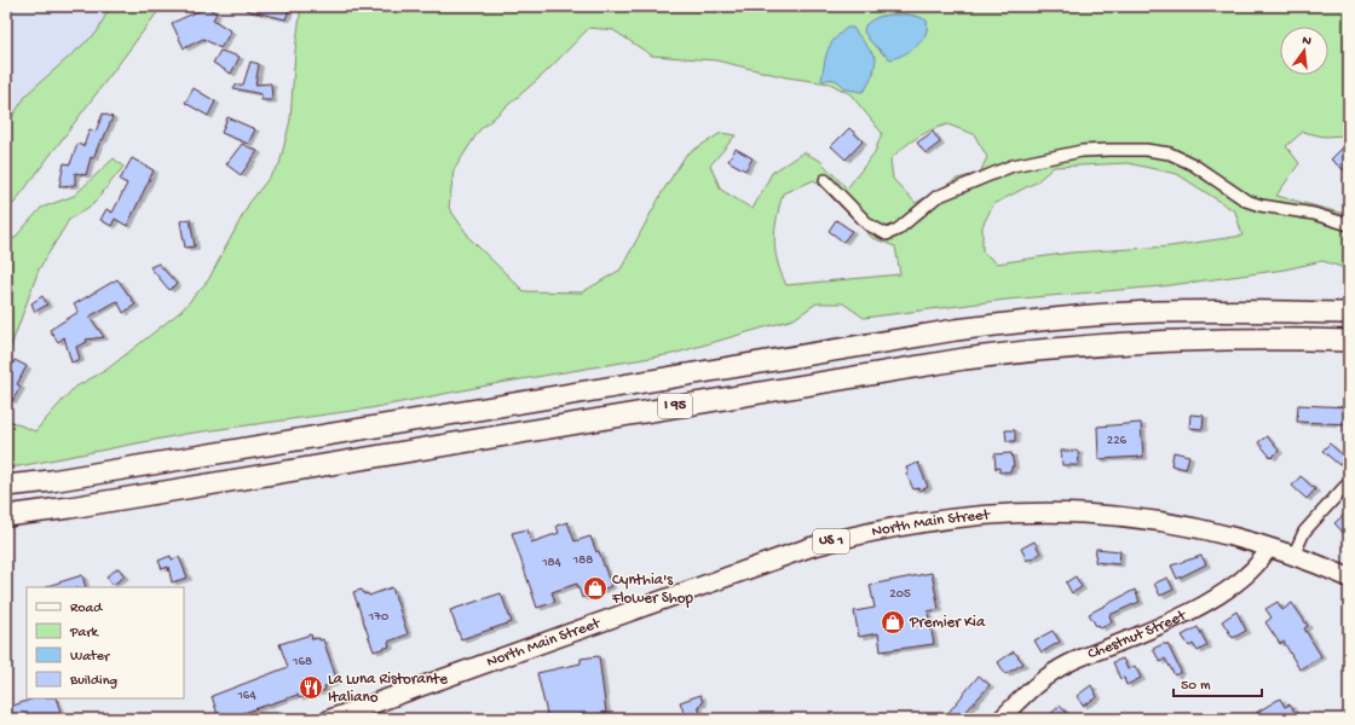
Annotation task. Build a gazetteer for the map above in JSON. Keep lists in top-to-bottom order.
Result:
{
  "streets": {
    "highway": ["I 95"],
    "main road": ["North Main Street", "US 1"],
    "street": ["Chestnut Street"]
  },
  "crossings": [
    ["North Main Street", "Chestnut Street"]
  ],
  "places": {
    "shop": ["Cynthia's Flower Shop", "Premier Kia"],
    "restaurant": ["La Luna Ristorante Italiano"]
  },
  "house_numbers": [
    "226",
    "188",
    "184",
    "205",
    "170",
    "168",
    "164"
  ],
  "legend": [
    "Road",
    "Park",
    "Water",
    "Building"
  ],
  "scale_bar": "50 m",
  "north": "top"
}
